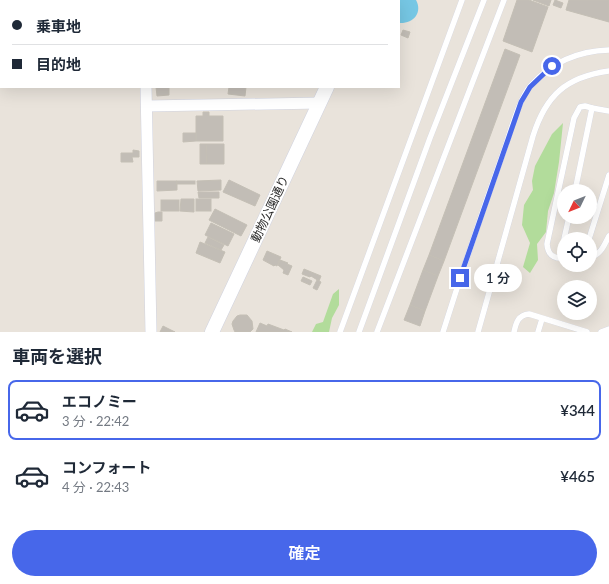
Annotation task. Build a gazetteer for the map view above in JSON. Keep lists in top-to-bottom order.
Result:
{
  "streets": {
    "street": ["動物公園通り"]
  },
  "north": "bottom left",
  "page": {
    "banner": ["乗車地", "目的地"],
    "bubble": "1 分",
    "heading": "車両を選択",
    "list": [
      {
        "name": "エコノミー",
        "note": "3 分 · 22:42",
        "value": "¥344"
      },
      {
        "name": "コンフォート",
        "note": "4 分 · 22:43",
        "value": "¥465"
      }
    ],
    "buttons": "確定"
  }
}
